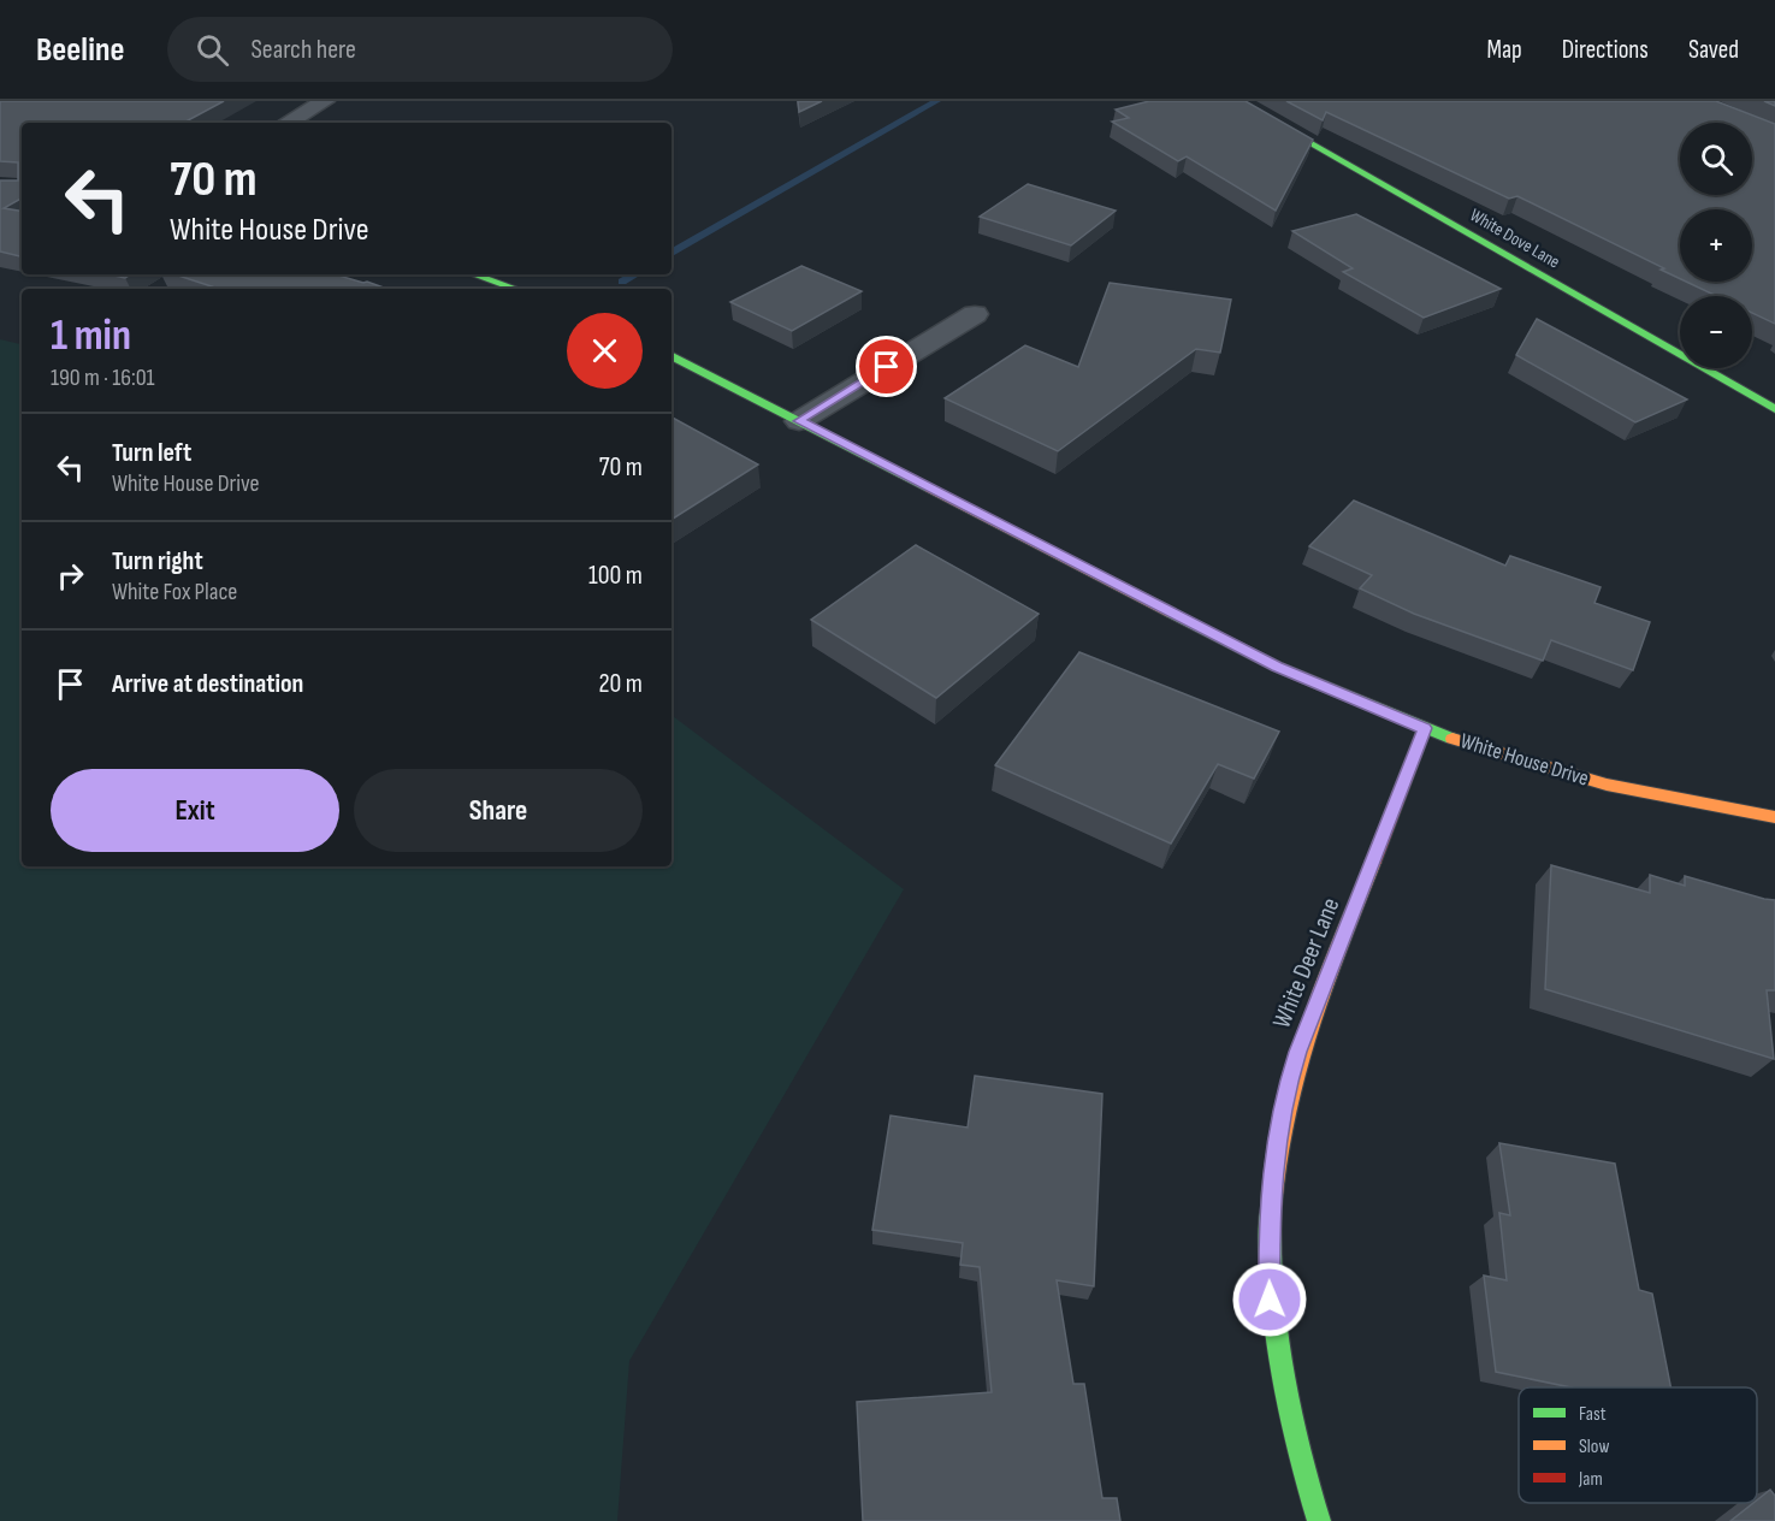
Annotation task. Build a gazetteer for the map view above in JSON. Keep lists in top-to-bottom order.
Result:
{
  "streets": {
    "street": ["White Dove Lane", "White House Drive", "White Deer Lane"]
  },
  "crossings": [
    ["White House Drive", "White Deer Lane"]
  ],
  "legend": ["Fast", "Slow", "Jam"],
  "page": {
    "header": "Beeline",
    "search": "Search here",
    "nav": ["Map", "Directions", "Saved"],
    "map_buttons": ["+", "−"],
    "turn": ["70 m", "White House Drive"],
    "heading": ["1 min", "190 m · 16:01"],
    "list": [
      {
        "name": "Turn left",
        "note": "White House Drive",
        "value": "70 m"
      },
      {
        "name": "Turn right",
        "note": "White Fox Place",
        "value": "100 m"
      },
      {
        "name": "Arrive at destination",
        "value": "20 m"
      }
    ],
    "buttons": ["Exit", "Share"]
  }
}
